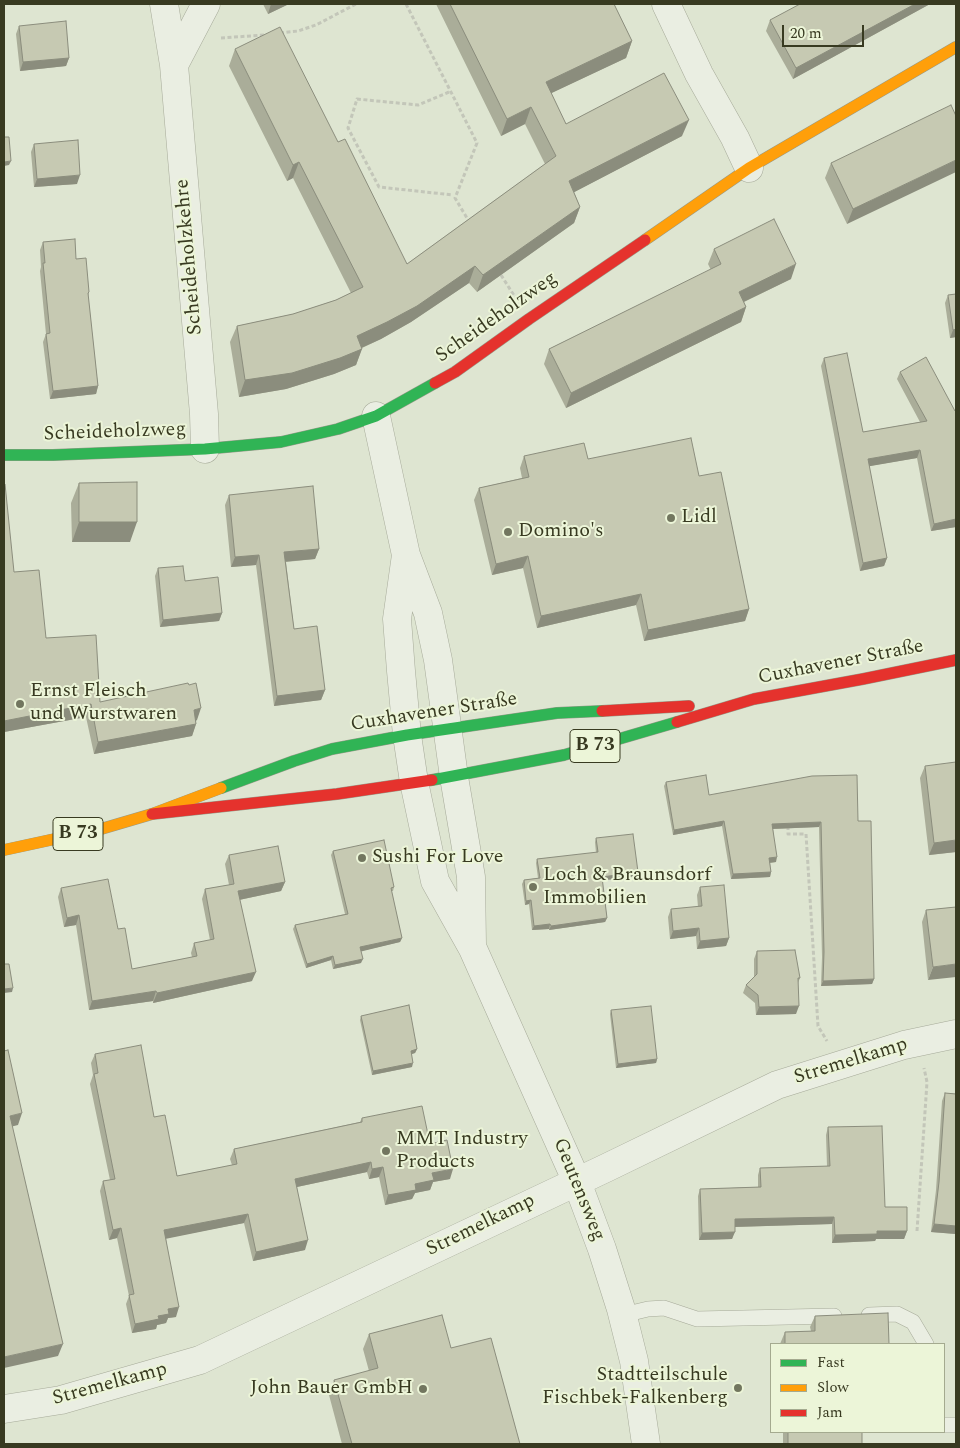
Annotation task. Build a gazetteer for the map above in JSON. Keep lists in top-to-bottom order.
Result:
{
  "streets": {
    "main road": ["Scheideholzweg", "Cuxhavener Straße", "B 73"],
    "street": ["Scheideholzkehre", "Stremelkamp", "Geutensweg"]
  },
  "crossings": [
    ["Scheideholzkehre", "Scheideholzweg"],
    ["Cuxhavener Straße", "Geutensweg"],
    ["Stremelkamp", "Geutensweg"]
  ],
  "places": [
    "Lidl",
    "Domino's",
    "Ernst Fleisch und Wurstwaren",
    "Sushi For Love",
    "Loch & Braunsdorf Immobilien",
    "MMT Industry Products",
    "Stadtteilschule Fischbek-Falkenberg",
    "John Bauer GmbH"
  ],
  "legend": ["Fast", "Slow", "Jam"],
  "scale_bar": "20 m"
}
